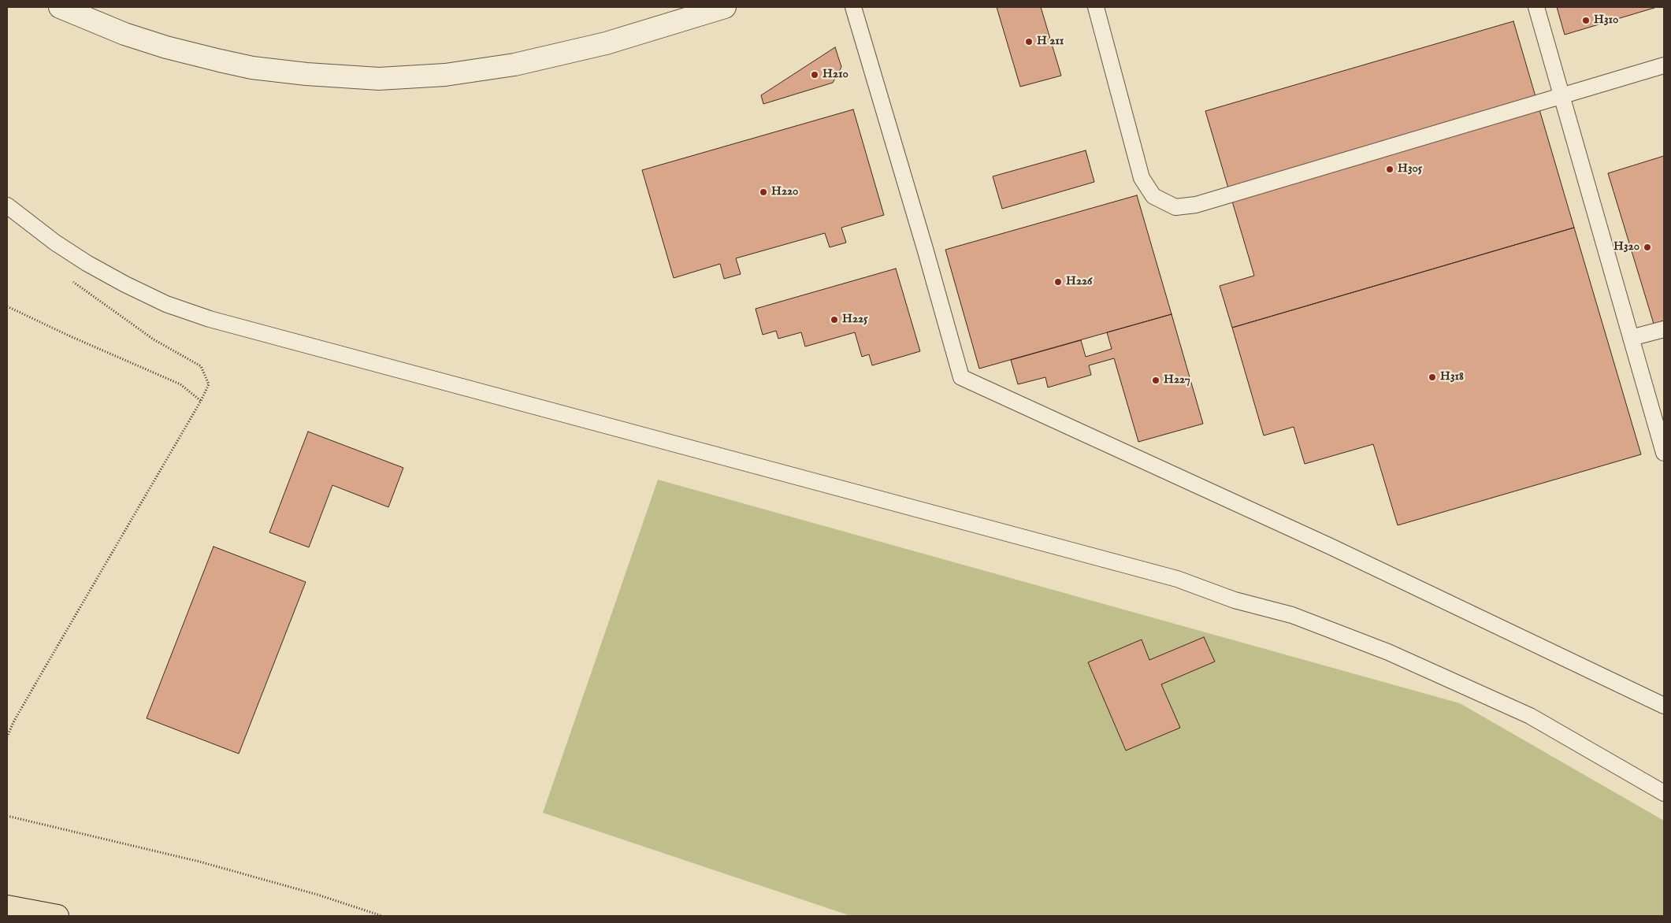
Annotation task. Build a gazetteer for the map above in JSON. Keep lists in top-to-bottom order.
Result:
{
  "places": [
    "H310",
    "H 211",
    "H210",
    "H305",
    "H220",
    "H320",
    "H226",
    "H225",
    "H318",
    "H227"
  ]
}
